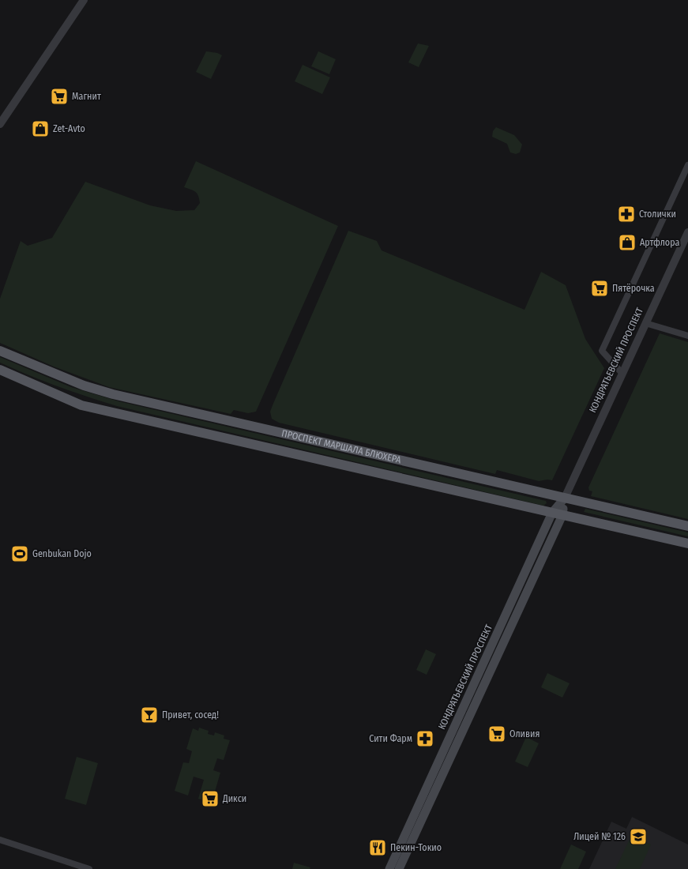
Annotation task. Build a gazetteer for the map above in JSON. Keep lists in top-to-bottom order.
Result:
{
  "streets": {
    "main road": ["КОНДРАТЬЕВСКИЙ ПРОСПЕКТ", "ПРОСПЕКТ МАРШАЛА БЛЮХЕРА"]
  },
  "crossings": [
    ["КОНДРАТЬЕВСКИЙ ПРОСПЕКТ", "ПРОСПЕКТ МАРШАЛА БЛЮХЕРА"]
  ],
  "places": {
    "supermarket": [
      "Магнит",
      "Пятёрочка",
      "Оливия",
      "Дикси"
    ],
    "shop": ["Zet-Avto", "Артфлора"],
    "pharmacy": ["Столички", "Сити Фарм"],
    "sports": ["Genbukan Dojo"],
    "bar": ["Привет, сосед!"],
    "school or university": ["Лицей № 126"],
    "restaurant": ["Пекин-Токио"]
  }
}
